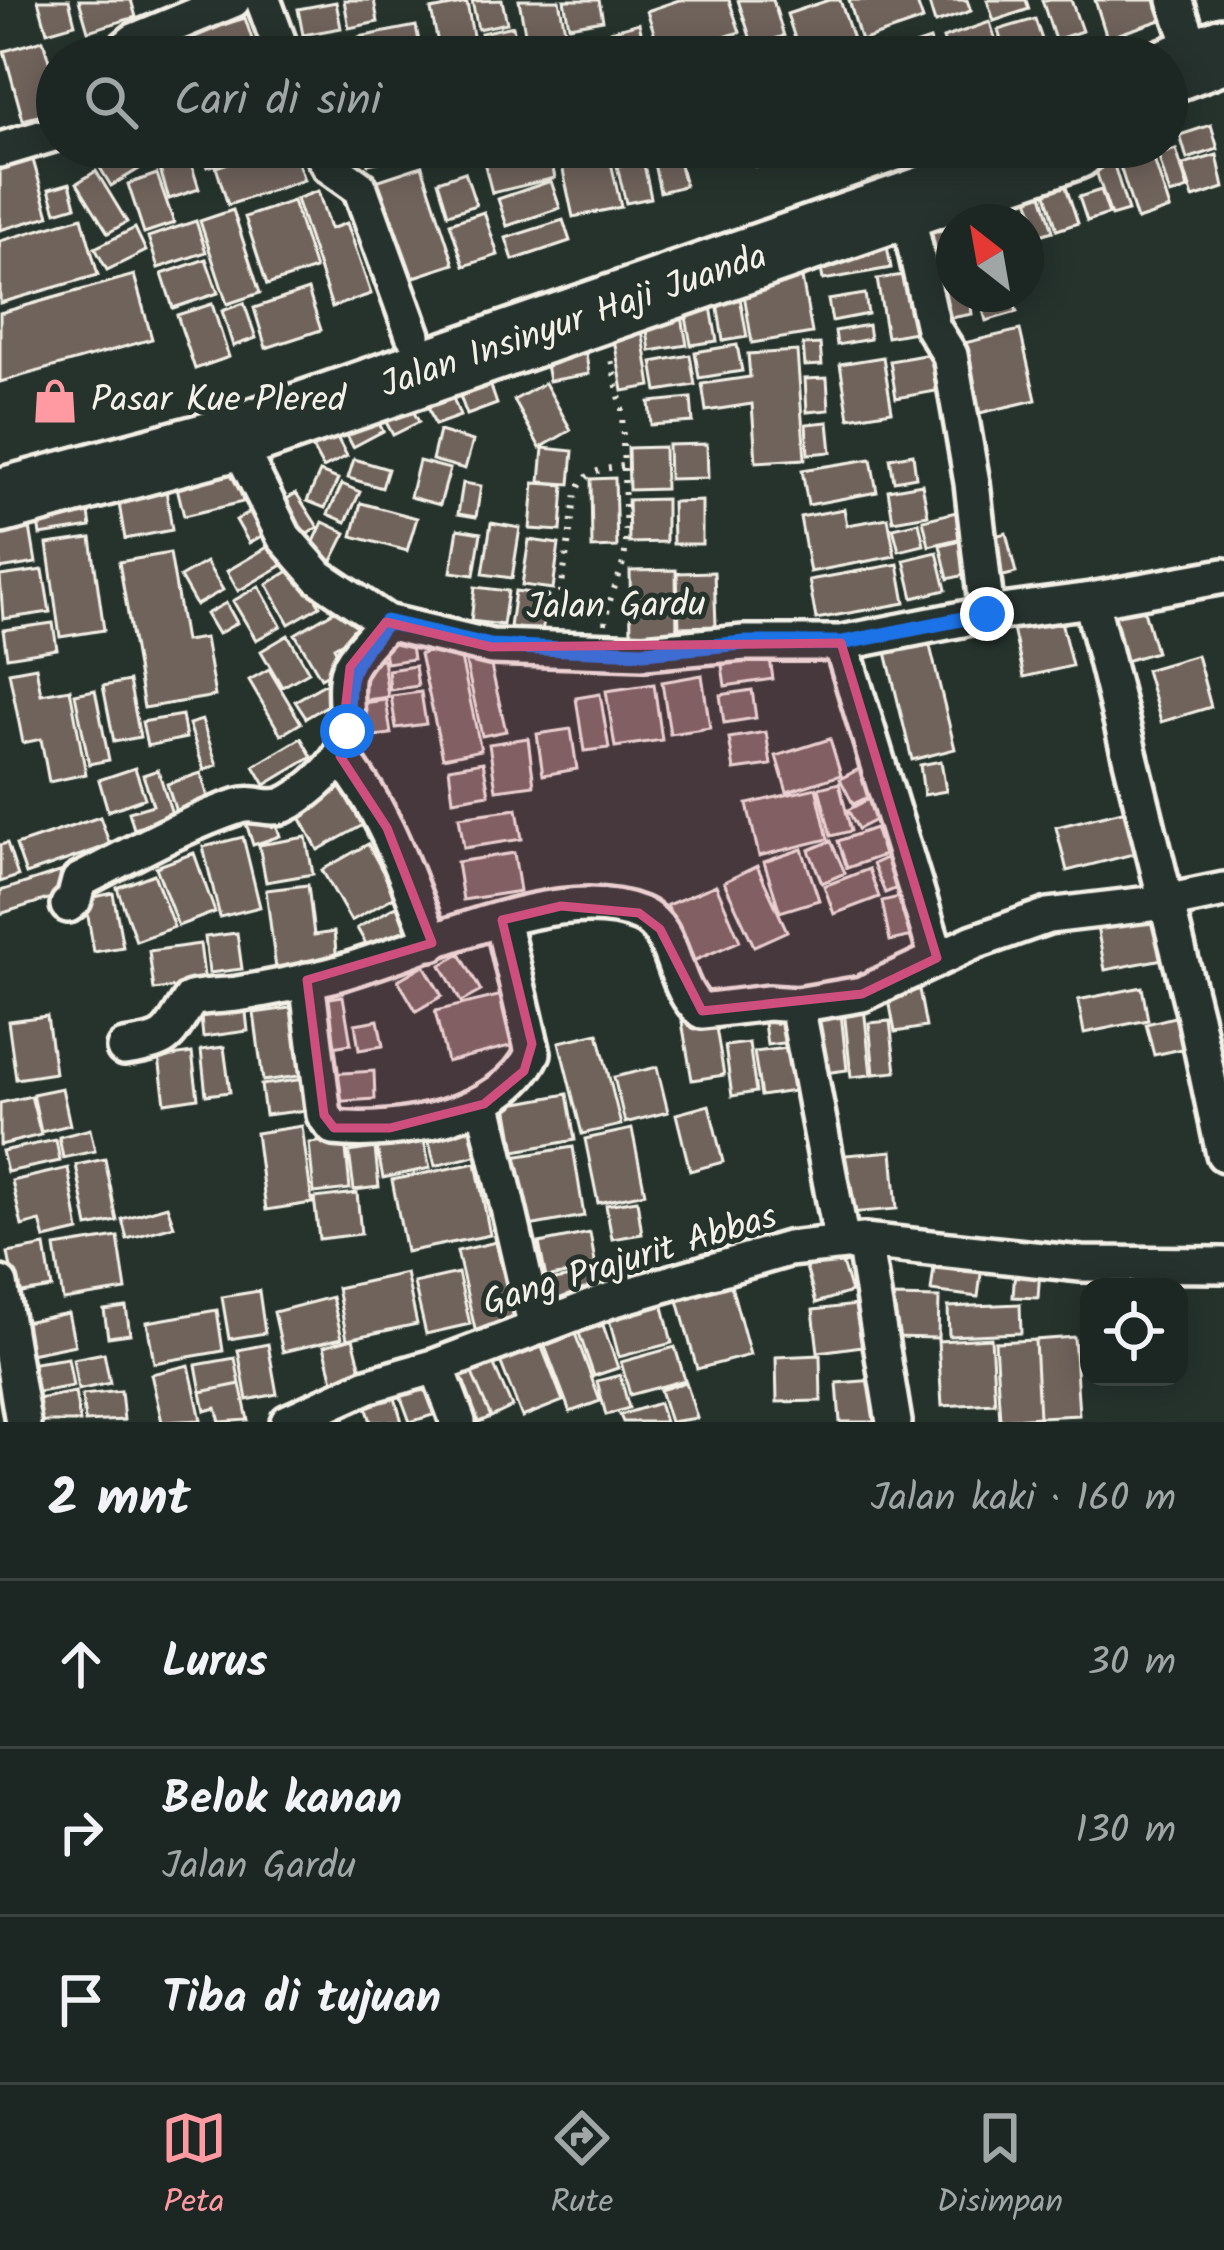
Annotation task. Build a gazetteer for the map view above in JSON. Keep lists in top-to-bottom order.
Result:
{
  "streets": {
    "highway": ["Jalan Insinyur Haji Juanda"],
    "street": ["Jalan Gardu", "Gang Prajurit Abbas"]
  },
  "crossings": [
    ["Jalan Insinyur Haji Juanda", "Jalan Gardu"]
  ],
  "places": {
    "shop": ["Pasar Kue Plered"]
  },
  "north": "top left",
  "page": {
    "search": "Cari di sini",
    "heading": ["2 mnt", "Jalan kaki · 160 m"],
    "list": [
      ["Lurus", "30 m"],
      ["Belok kanan", "Jalan Gardu", "130 m"],
      "Tiba di tujuan"
    ],
    "nav": ["Peta", "Rute", "Disimpan"]
  }
}
